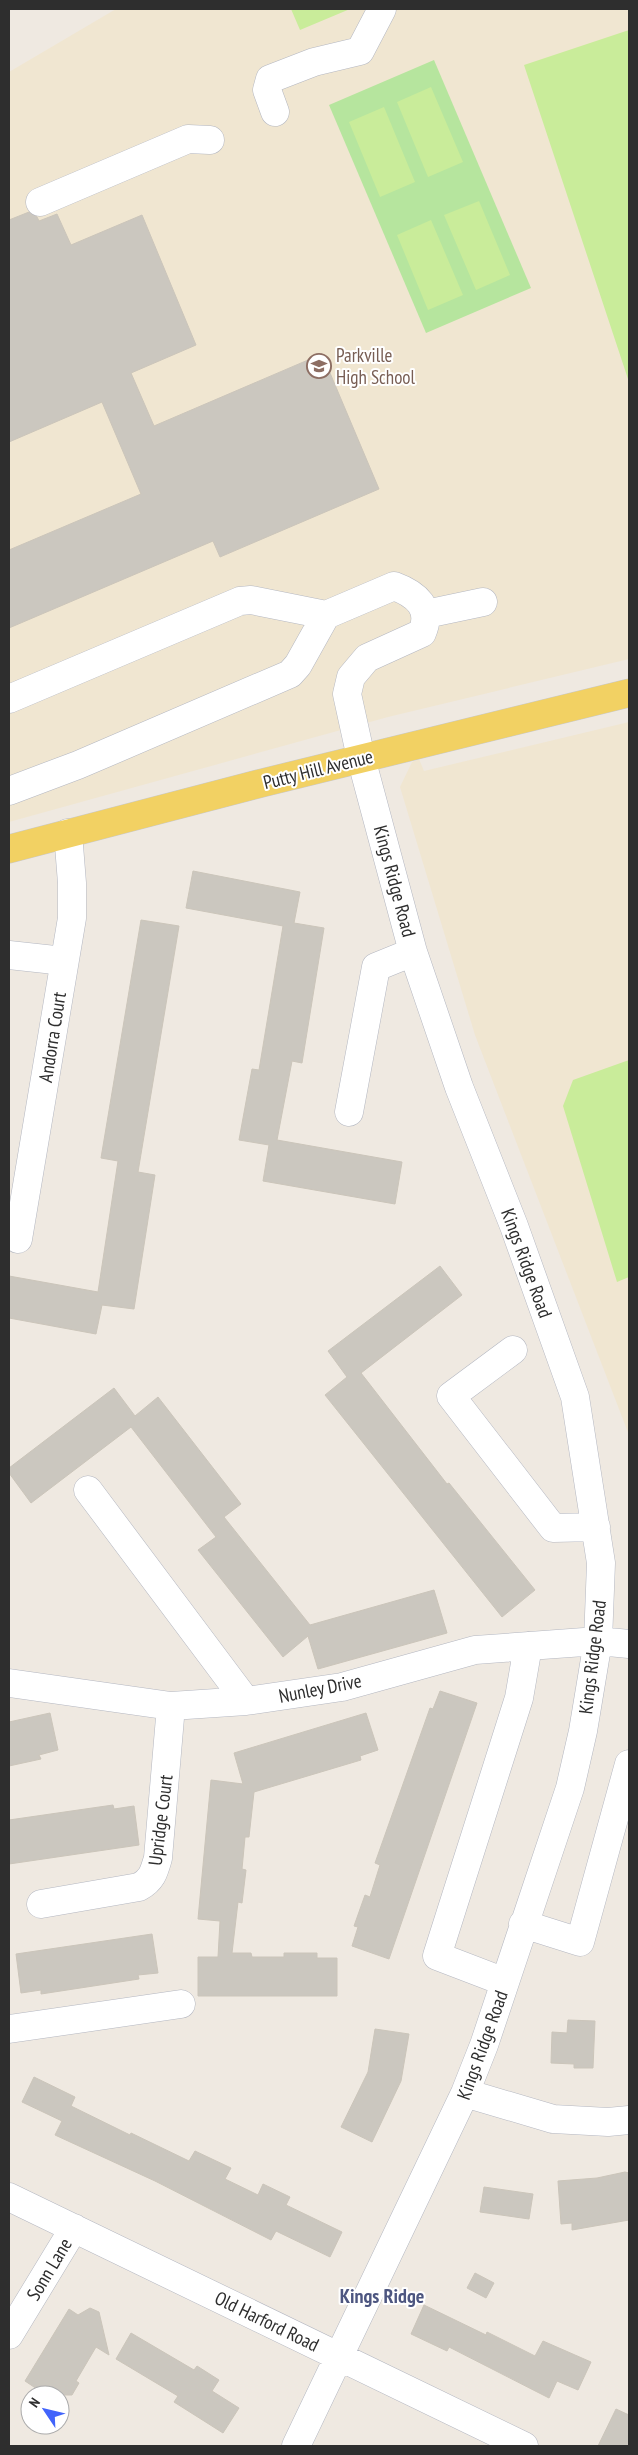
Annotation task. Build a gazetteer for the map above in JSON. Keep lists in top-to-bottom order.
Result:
{
  "streets": {
    "main road": ["Putty Hill Avenue"],
    "street": [
      "Kings Ridge Road",
      "Andorra Court",
      "Nunley Drive",
      "Upridge Court",
      "Sonn Lane",
      "Old Harford Road"
    ]
  },
  "crossings": [
    ["Putty Hill Avenue", "Kings Ridge Road"],
    ["Putty Hill Avenue", "Andorra Court"],
    ["Kings Ridge Road", "Nunley Drive"],
    ["Kings Ridge Road", "Old Harford Road"],
    ["Nunley Drive", "Upridge Court"],
    ["Sonn Lane", "Old Harford Road"]
  ],
  "districts": ["Kings Ridge"],
  "places": {
    "school or university": ["Parkville High School"]
  },
  "north": "top left"
}
